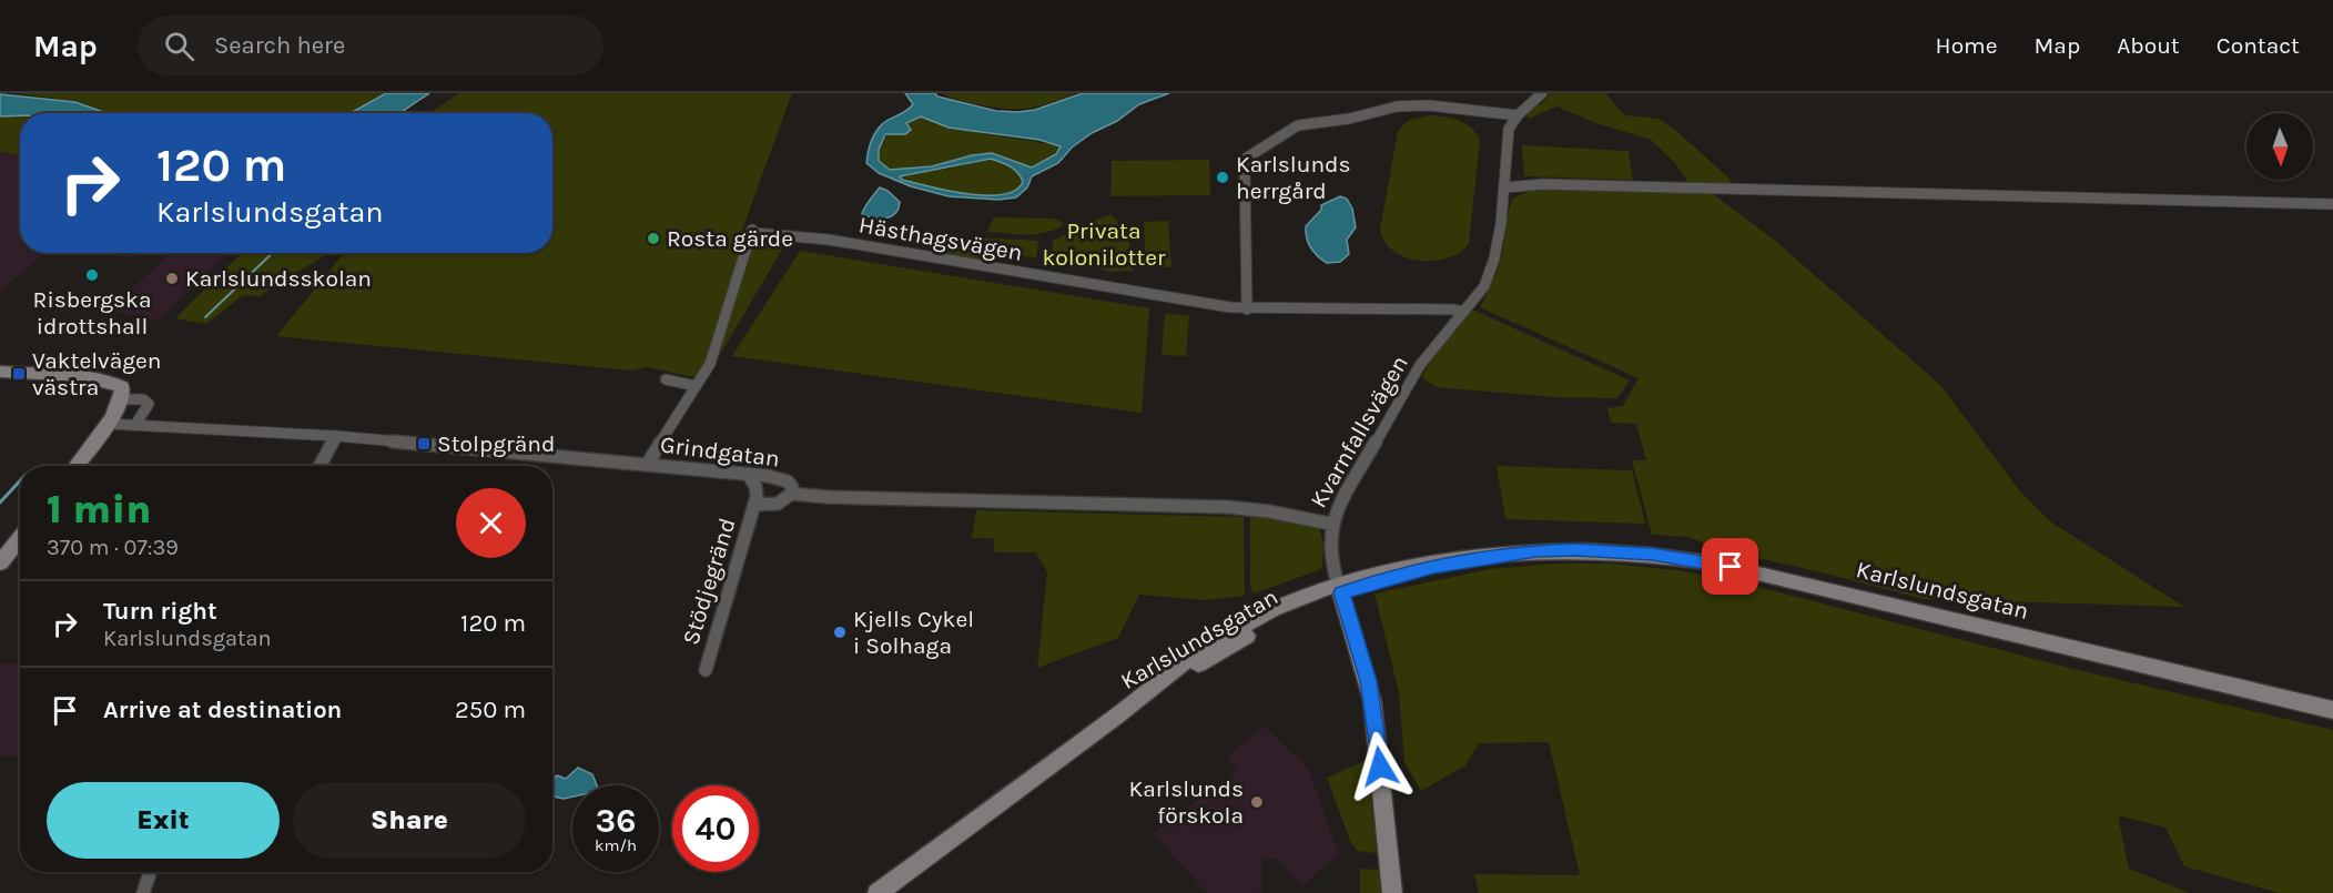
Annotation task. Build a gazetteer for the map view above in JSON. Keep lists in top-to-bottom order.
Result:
{
  "streets": {
    "main road": ["Karlslundsgatan"],
    "street": [
      "Hästhagsvägen",
      "Kvarnfallsvägen",
      "Grindgatan",
      "Stödjegränd"
    ]
  },
  "crossings": [
    ["Hästhagsvägen", "Kvarnfallsvägen"],
    ["Kvarnfallsvägen", "Grindgatan"],
    ["Kvarnfallsvägen", "Karlslundsgatan"],
    ["Grindgatan", "Stödjegränd"]
  ],
  "parks": ["Privata kolonilotter"],
  "places": {
    "other": [
      "Karlslunds herrgård",
      "Rosta gärde",
      "Risbergska idrottshall",
      "Karlslundsskolan",
      "Kjells Cykel i Solhaga",
      "Karlslunds förskola"
    ],
    "transit": ["Vaktelvägen västra", "Stolpgränd"]
  },
  "north": "bottom",
  "page": {
    "header": "Map",
    "search": "Search here",
    "nav": [
      "Home",
      "Map",
      "About",
      "Contact"
    ],
    "turn": ["120 m", "Karlslundsgatan"],
    "heading": ["1 min", "370 m · 07:39"],
    "list": [
      {
        "name": "Turn right",
        "note": "Karlslundsgatan",
        "value": "120 m"
      },
      {
        "name": "Arrive at destination",
        "value": "250 m"
      }
    ],
    "buttons": ["Exit", "Share"],
    "speed": "36 km/h",
    "limit": "40"
  }
}
